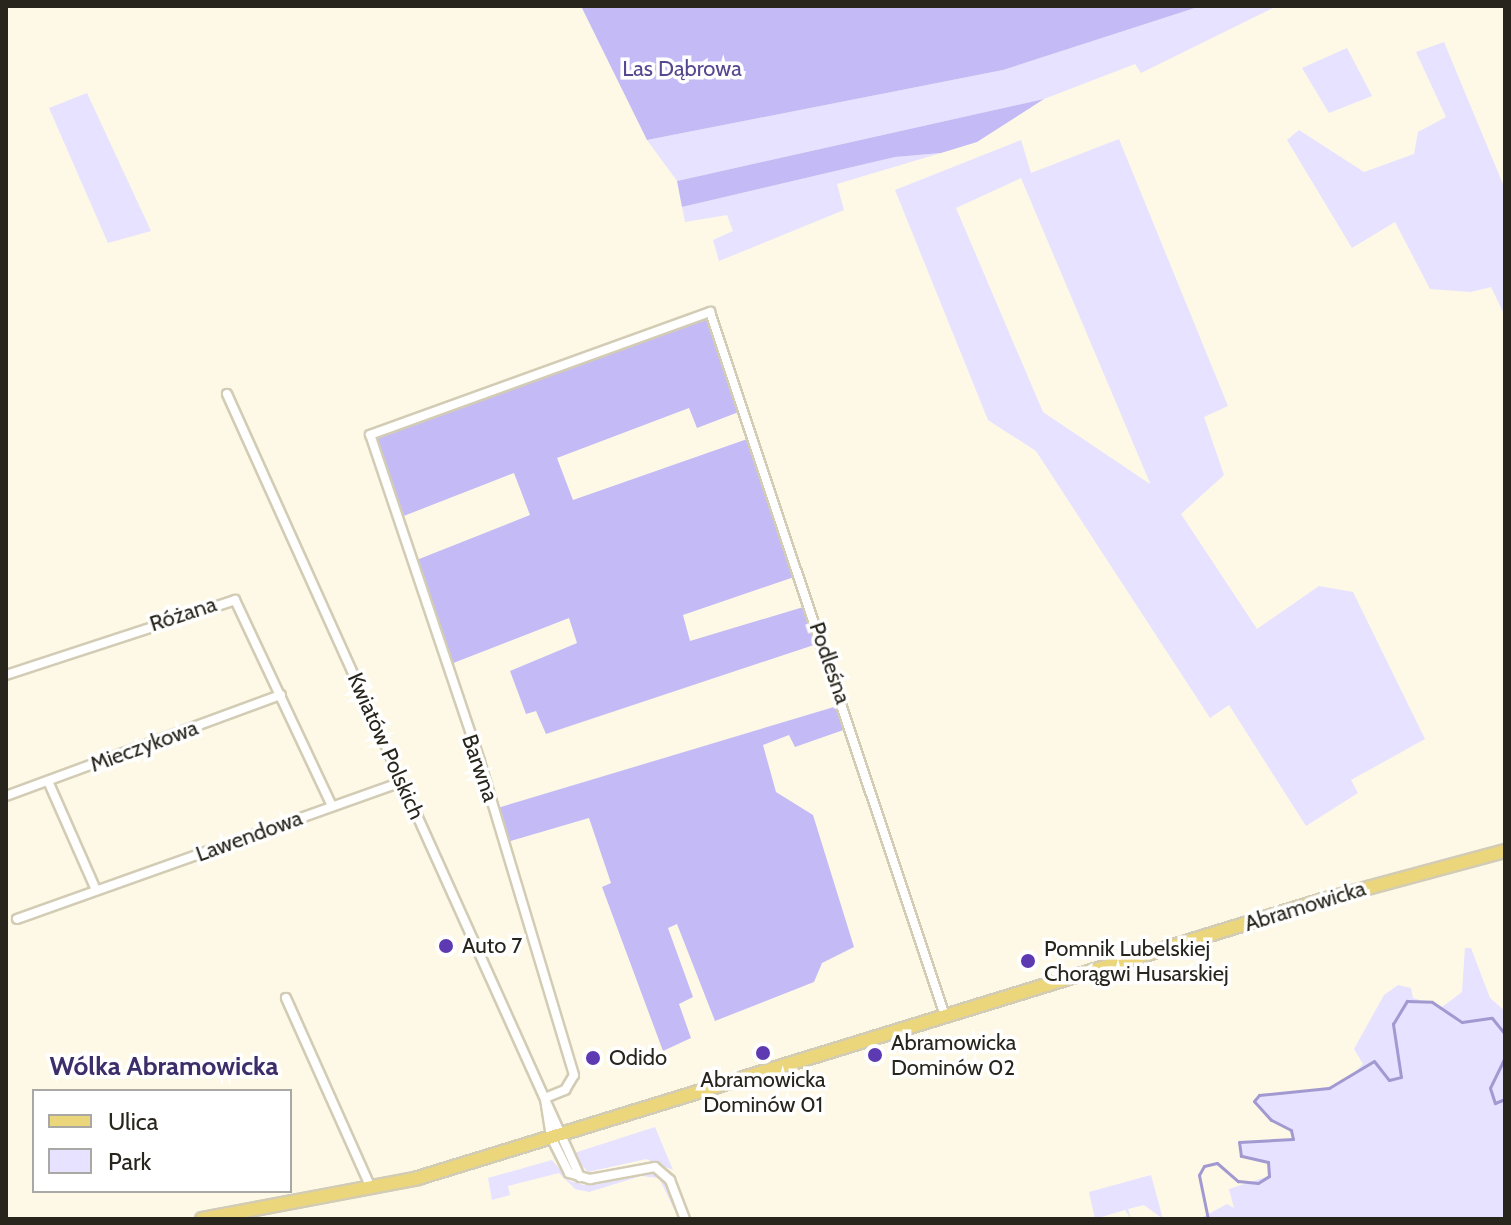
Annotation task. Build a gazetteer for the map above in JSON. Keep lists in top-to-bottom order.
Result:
{
  "streets": {
    "main road": ["Abramowicka"],
    "street": [
      "Różana",
      "Podleśna",
      "Mieczykowa",
      "Kwiatów Polskich",
      "Barwna",
      "Lawendowa"
    ]
  },
  "crossings": [
    ["Różana", "Mieczykowa"],
    ["Różana", "Lawendowa"],
    ["Podleśna", "Barwna"],
    ["Podleśna", "Abramowicka"],
    ["Kwiatów Polskich", "Barwna"],
    ["Kwiatów Polskich", "Lawendowa"],
    ["Kwiatów Polskich", "Abramowicka"]
  ],
  "districts": ["Wólka Abramowicka"],
  "parks": ["Las Dąbrowa"],
  "places": [
    "Auto 7",
    "Pomnik Lubelskiej Chorągwi Husarskiej",
    "Abramowicka Dominów 01",
    "Abramowicka Dominów 02",
    "Odido"
  ],
  "legend": ["Ulica", "Park"]
}
